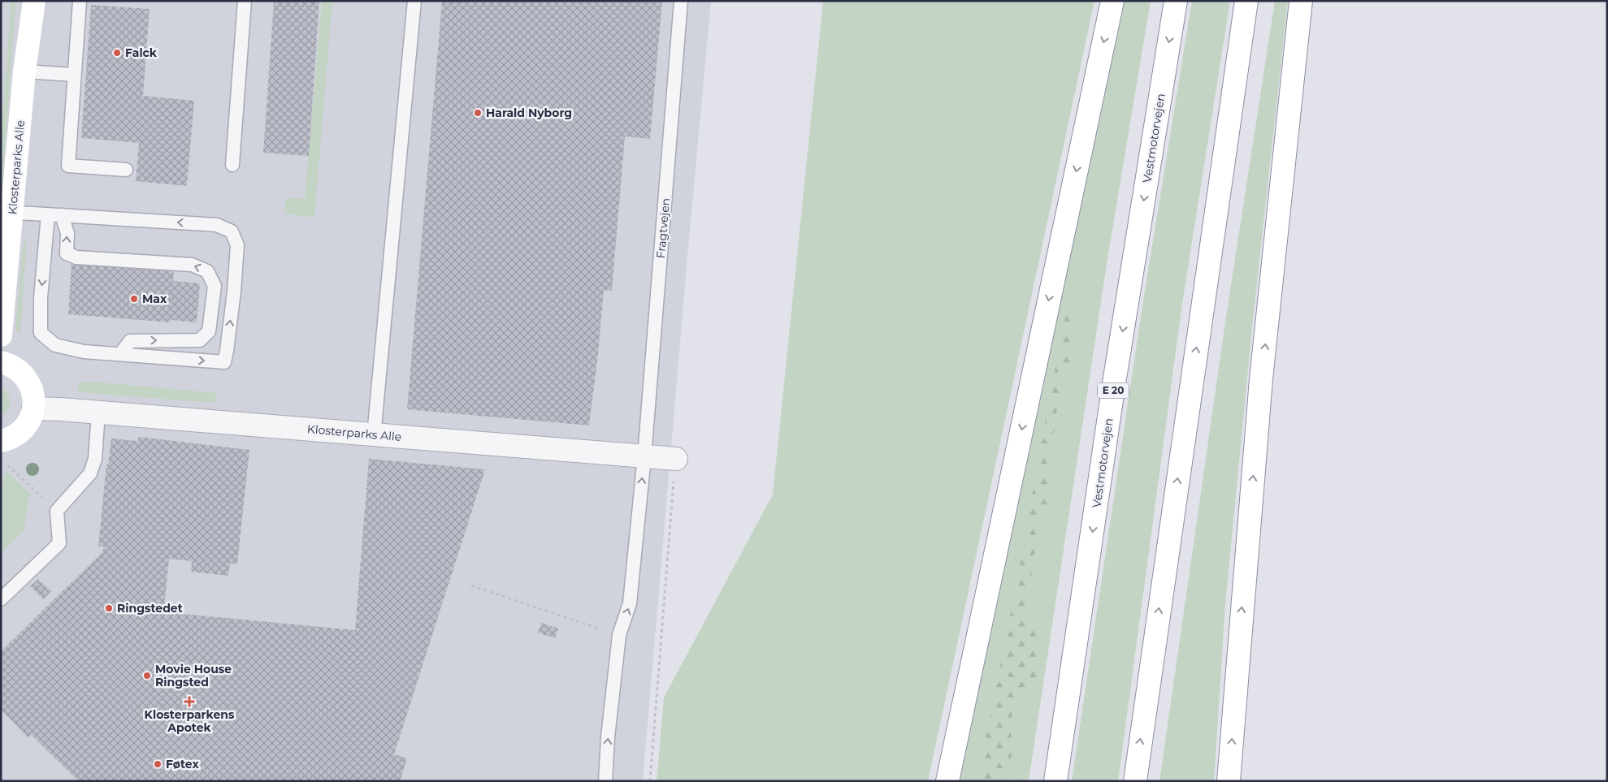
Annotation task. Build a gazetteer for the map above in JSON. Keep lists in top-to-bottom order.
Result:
{
  "streets": {
    "main road": ["Vestmotorvejen", "Klosterparks Alle", "E 20"],
    "lane": ["Fragtvejen"]
  },
  "crossings": [
    ["Klosterparks Alle", "Fragtvejen"]
  ],
  "one_way": ["Fragtvejen"],
  "places": {
    "other": [
      "Falck",
      "Harald Nyborg",
      "Max",
      "Ringstedet",
      "Movie House Ringsted",
      "Føtex"
    ],
    "health": ["Klosterparkens Apotek"]
  }
}
